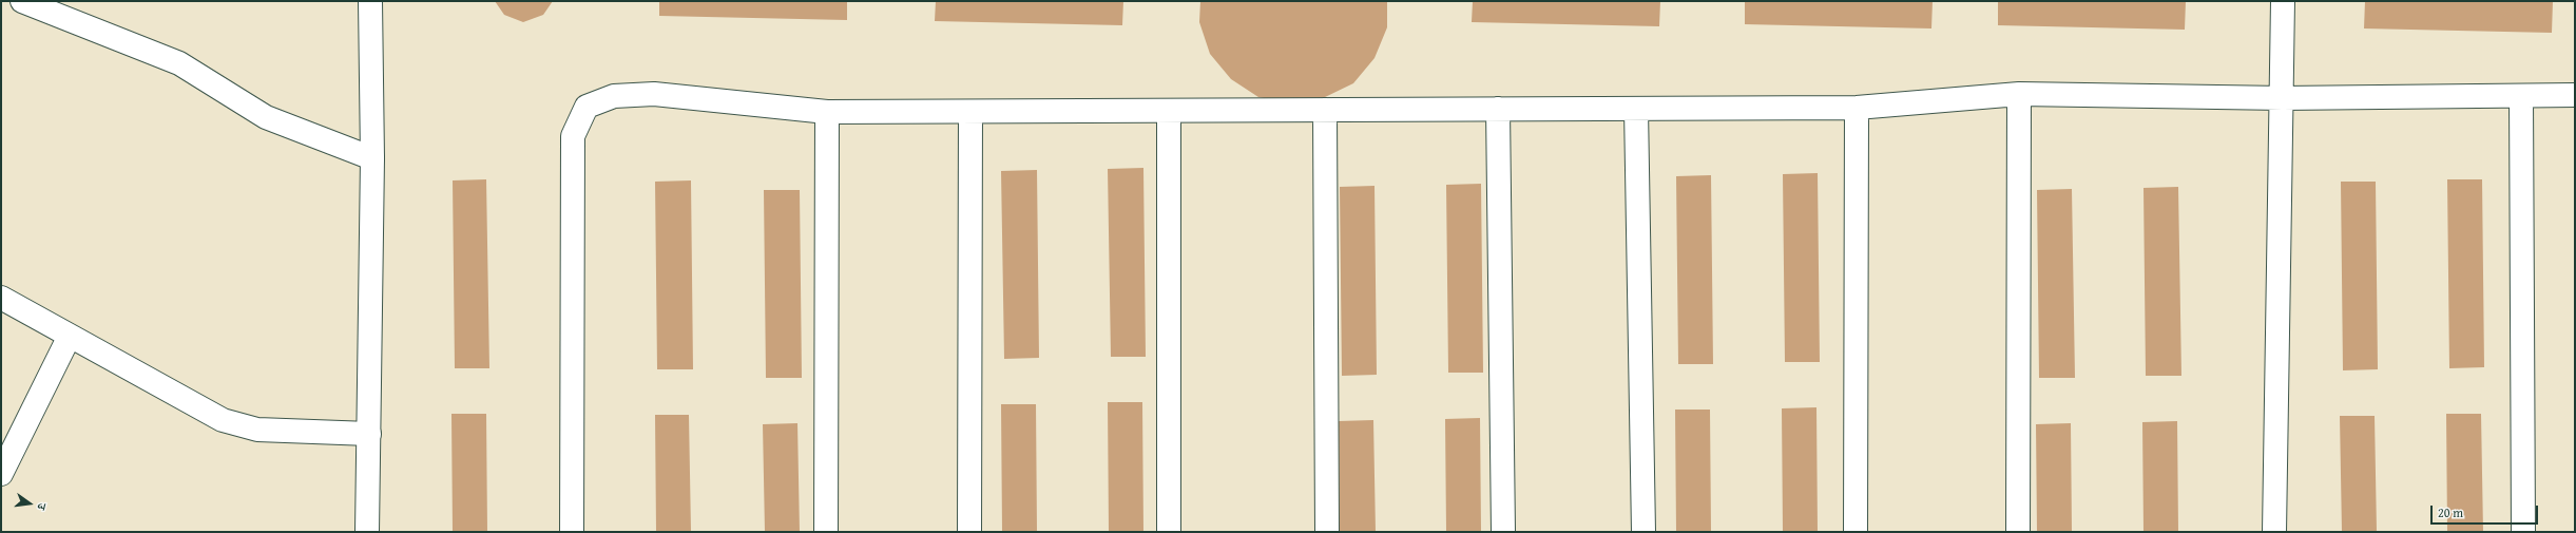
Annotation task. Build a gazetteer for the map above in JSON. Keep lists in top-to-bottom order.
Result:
{
  "scale_bar": "20 m",
  "north": "right"
}
